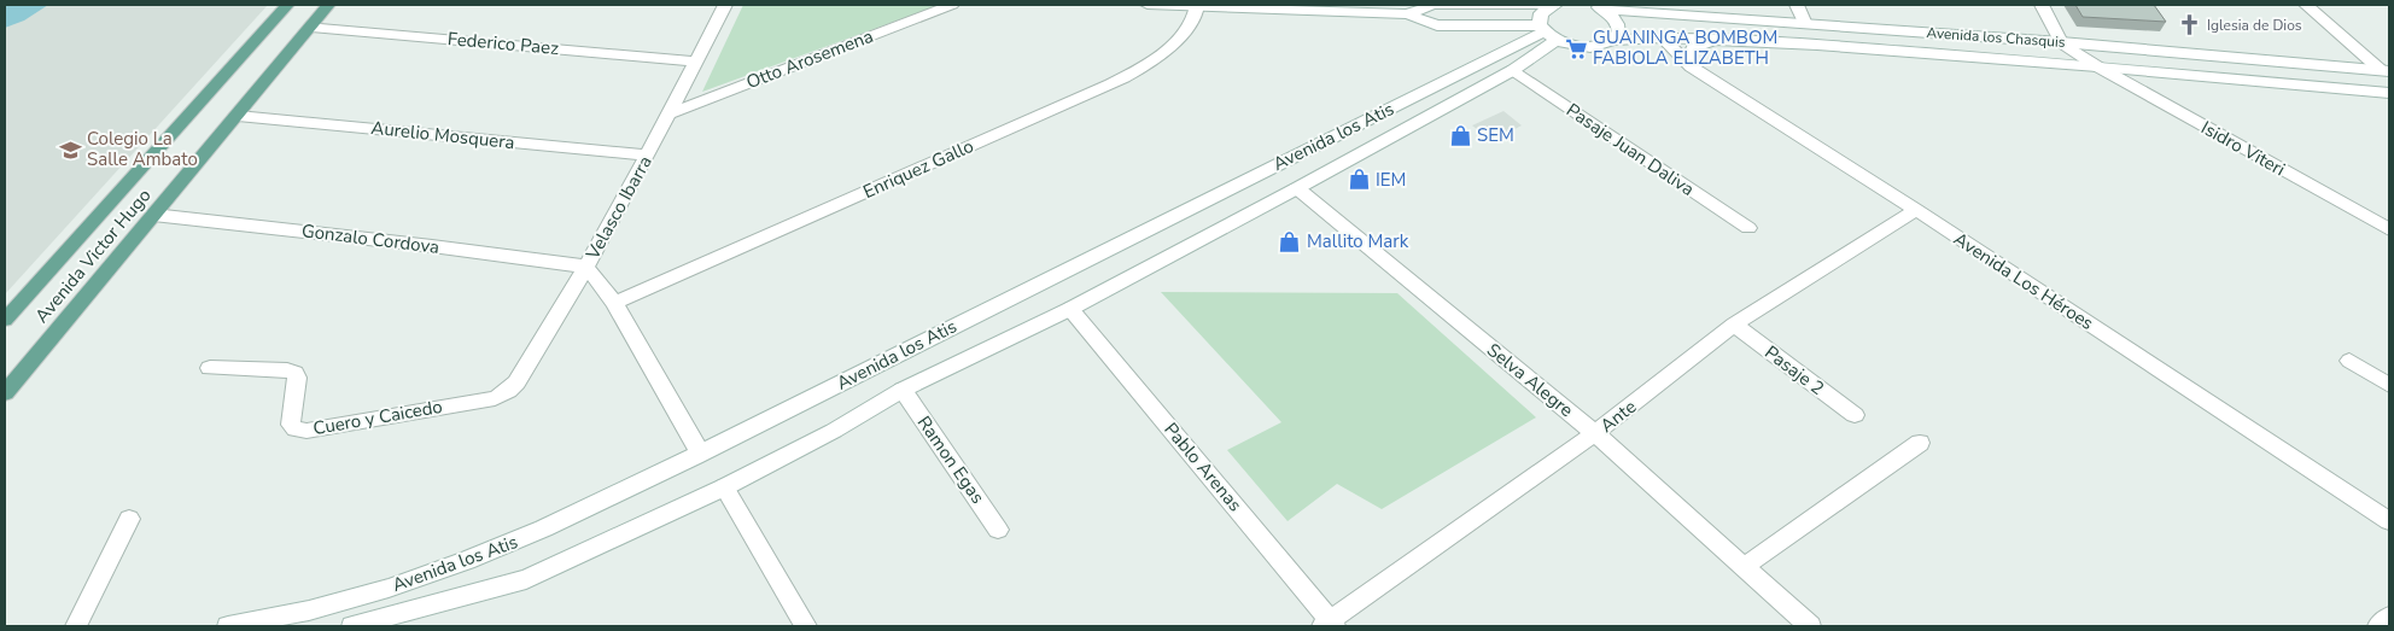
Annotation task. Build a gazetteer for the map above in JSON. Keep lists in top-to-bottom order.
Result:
{
  "streets": {
    "main road": ["Avenida Victor Hugo"],
    "street": [
      "Avenida los Chasquis",
      "Federico Paez",
      "Otto Arosemena",
      "Aurelio Mosquera",
      "Avenida los Atis",
      "Isidro Viteri",
      "Pasaje Juan Daliva",
      "Enriquez Gallo",
      "Velasco Ibarra",
      "Gonzalo Cordova",
      "Avenida Los Héroes",
      "Pasaje 2",
      "Selva Alegre",
      "Ante",
      "Cuero y Caicedo",
      "Ramon Egas",
      "Pablo Arenas"
    ]
  },
  "crossings": [
    ["Avenida los Chasquis", "Avenida los Atis"],
    ["Avenida los Chasquis", "Isidro Viteri"],
    ["Avenida los Chasquis", "Avenida Los Héroes"],
    ["Federico Paez", "Velasco Ibarra"],
    ["Federico Paez", "Avenida Victor Hugo"],
    ["Otto Arosemena", "Velasco Ibarra"],
    ["Aurelio Mosquera", "Velasco Ibarra"],
    ["Aurelio Mosquera", "Avenida Victor Hugo"],
    ["Avenida los Atis", "Pasaje Juan Daliva"],
    ["Avenida los Atis", "Selva Alegre"],
    ["Avenida los Atis", "Ramon Egas"],
    ["Avenida los Atis", "Pablo Arenas"],
    ["Velasco Ibarra", "Gonzalo Cordova"],
    ["Velasco Ibarra", "Cuero y Caicedo"],
    ["Gonzalo Cordova", "Avenida Victor Hugo"],
    ["Avenida Los Héroes", "Ante"],
    ["Pasaje 2", "Ante"],
    ["Selva Alegre", "Ante"],
    ["Ante", "Pablo Arenas"]
  ],
  "places": {
    "church": ["Iglesia de Dios"],
    "supermarket": ["GUANINGA BOMBOM FABIOLA ELIZABETH"],
    "shop": ["SEM", "IEM", "Mallito Mark"],
    "school or university": ["Colegio La Salle Ambato"]
  }
}
